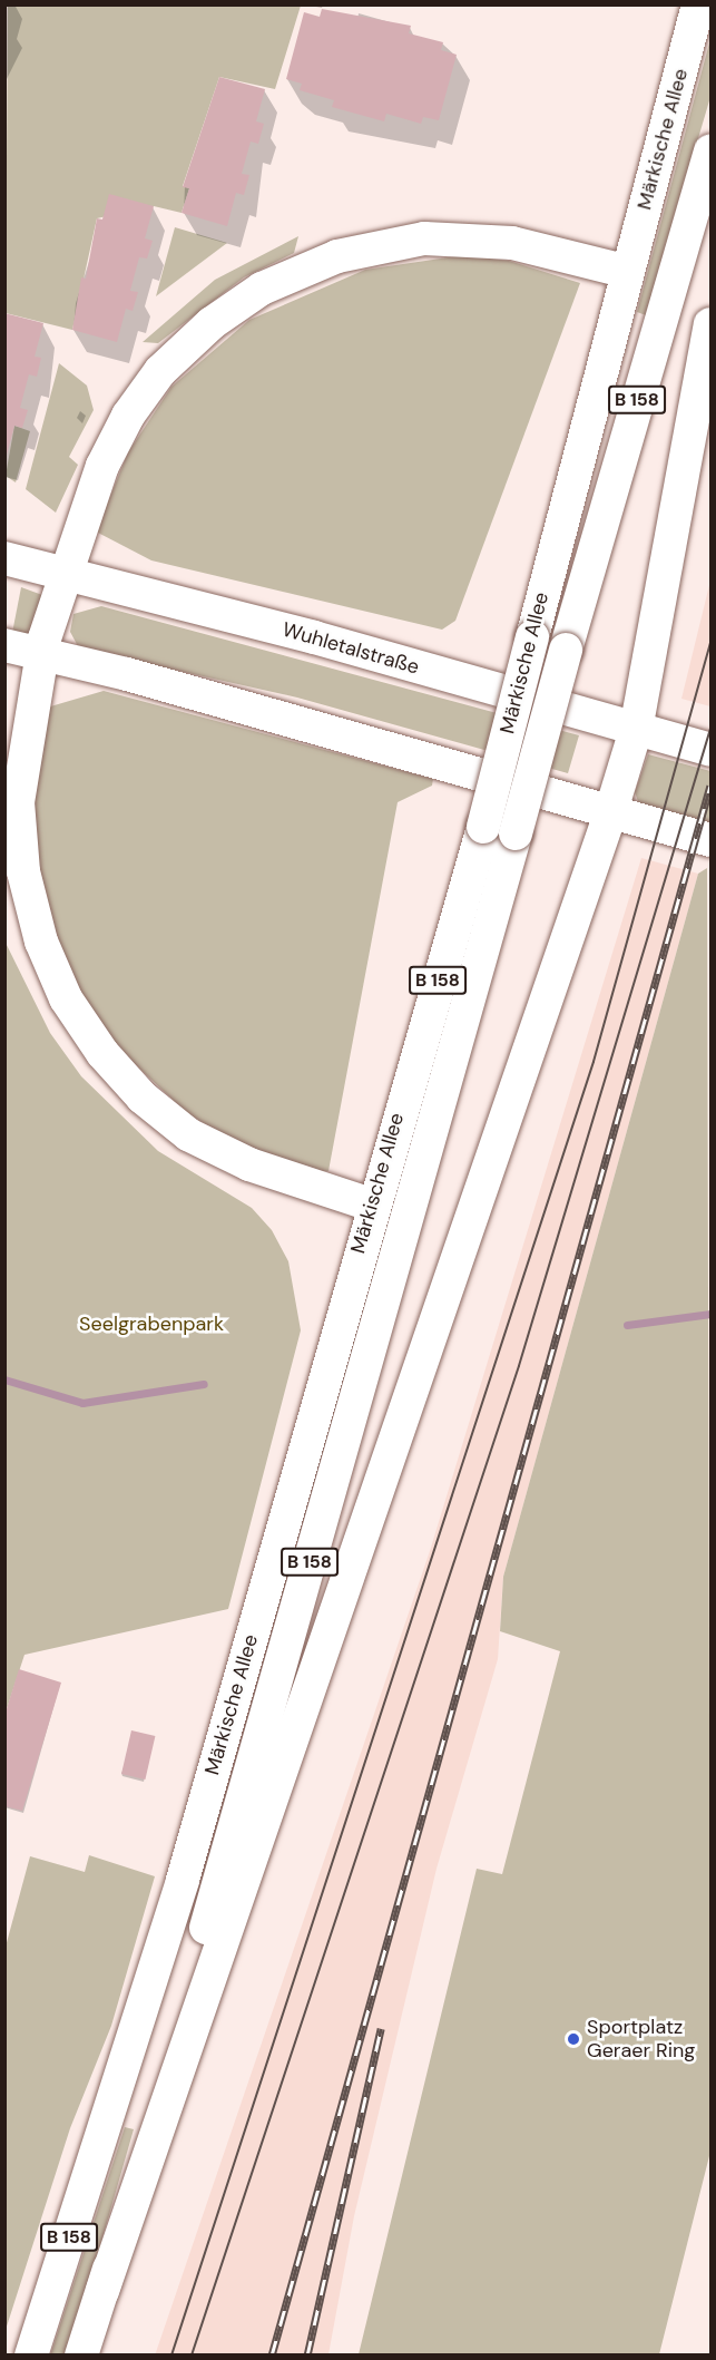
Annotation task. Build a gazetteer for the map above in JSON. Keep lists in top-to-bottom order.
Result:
{
  "streets": {
    "main road": ["Märkische Allee", "B 158", "Wuhletalstraße"]
  },
  "parks": ["Seelgrabenpark"],
  "places": ["Sportplatz Geraer Ring"]
}
